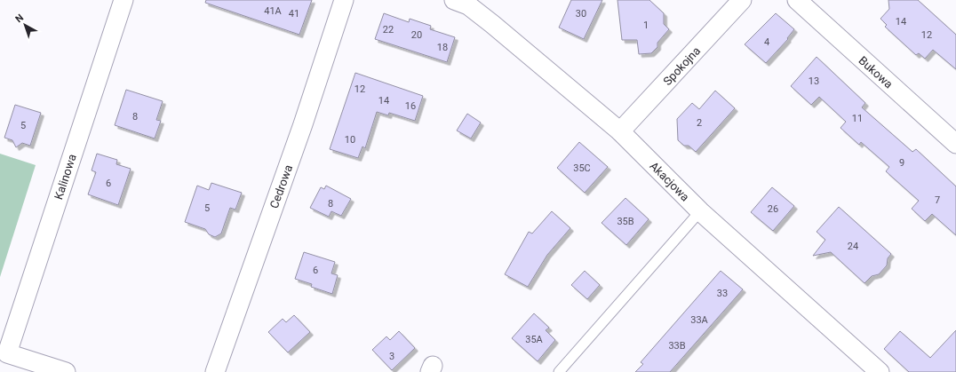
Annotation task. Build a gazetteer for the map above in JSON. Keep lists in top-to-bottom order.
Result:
{
  "streets": {
    "street": [
      "Spokojna",
      "Bukowa",
      "Kalinowa",
      "Akacjowa",
      "Cedrowa"
    ]
  },
  "crossings": [
    ["Spokojna", "Akacjowa"]
  ],
  "house_numbers": [
    "41A",
    "41",
    "30",
    "14",
    "1",
    "22",
    "20",
    "12",
    "4",
    "18",
    "13",
    "12",
    "14",
    "16",
    "8",
    "11",
    "2",
    "5",
    "10",
    "9",
    "35C",
    "6",
    "7",
    "8",
    "5",
    "26",
    "35B",
    "24",
    "6",
    "33",
    "33A",
    "35A",
    "33B",
    "3"
  ],
  "north": "top left"
}
